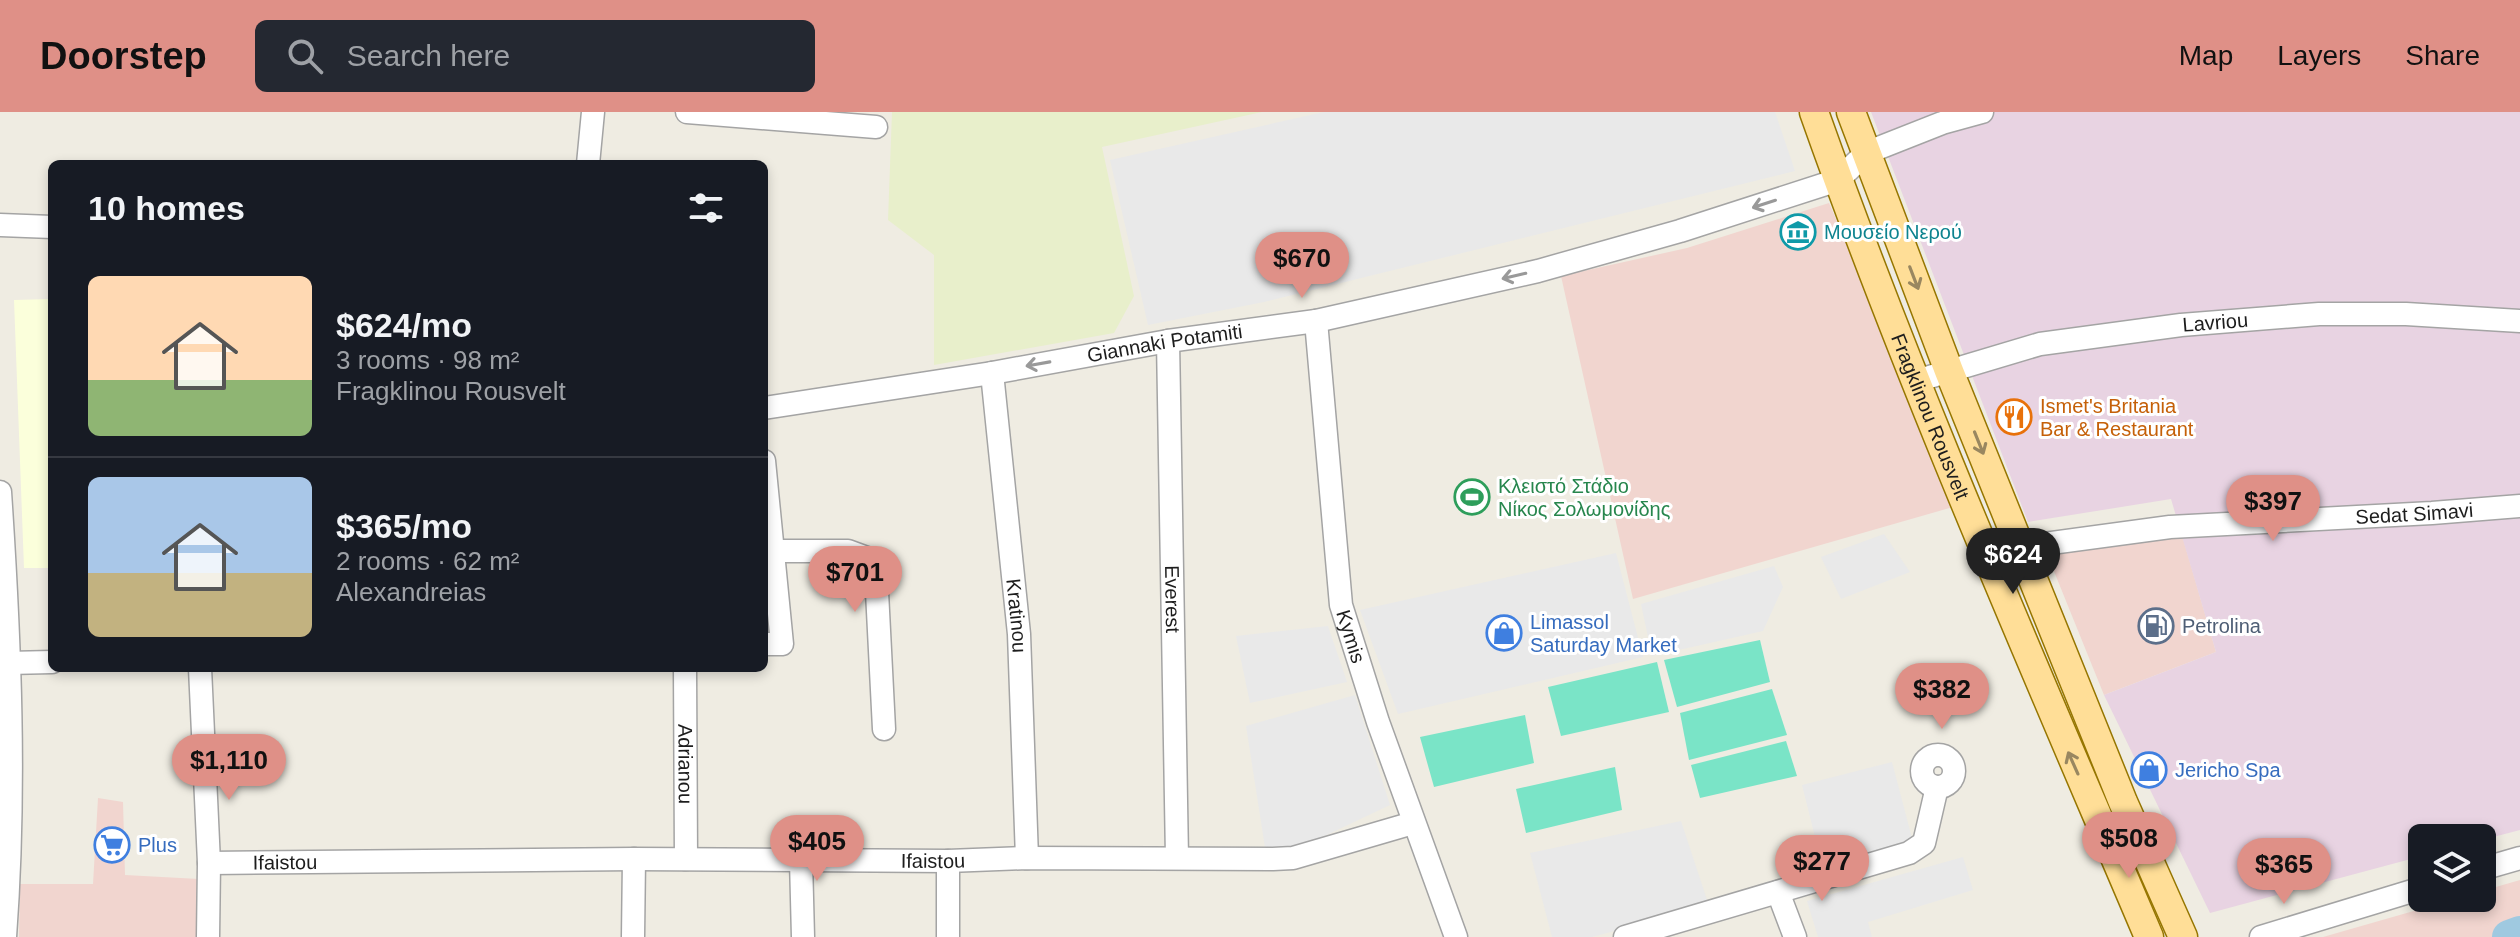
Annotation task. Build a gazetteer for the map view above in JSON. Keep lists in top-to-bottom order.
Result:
{
  "streets": {
    "main road": ["Fragklinou Rousvelt"],
    "street": [
      "Lavriou",
      "Giannaki Potamiti",
      "Sedat Simavi",
      "Everest",
      "Kratinou",
      "Kymis",
      "Adrianou",
      "Ifaistou"
    ]
  },
  "crossings": [
    ["Lavriou", "Fragklinou Rousvelt"],
    ["Giannaki Potamiti", "Fragklinou Rousvelt"],
    ["Giannaki Potamiti", "Everest"],
    ["Giannaki Potamiti", "Kratinou"],
    ["Giannaki Potamiti", "Kymis"],
    ["Fragklinou Rousvelt", "Sedat Simavi"],
    ["Everest", "Ifaistou"],
    ["Kratinou", "Ifaistou"],
    ["Kymis", "Ifaistou"],
    ["Adrianou", "Ifaistou"]
  ],
  "one_way": ["Giannaki Potamiti"],
  "places": {
    "museum": ["Μουσείο Νερού"],
    "restaurant": ["Ismet's Britania Bar & Restaurant"],
    "sports": ["Κλειστό Στάδιο Νίκος Σολωμονίδης"],
    "fuel station": ["Petrolina"],
    "shop": ["Limassol Saturday Market", "Jericho Spa"],
    "supermarket": ["Plus"]
  },
  "page": {
    "header": "Doorstep",
    "search": "Search here",
    "nav": ["Map", "Layers", "Share"],
    "heading": "10 homes",
    "price": [
      "$670",
      "$397",
      "$624",
      "$701",
      "$382",
      "$1,110",
      "$508",
      "$405",
      "$277",
      "$365"
    ],
    "list": [
      {
        "name": "$624/mo",
        "note": "3 rooms · 98 m² · Fragklinou Rousvelt"
      },
      {
        "name": "$365/mo",
        "note": "2 rooms · 62 m² · Alexandreias"
      }
    ]
  }
}
